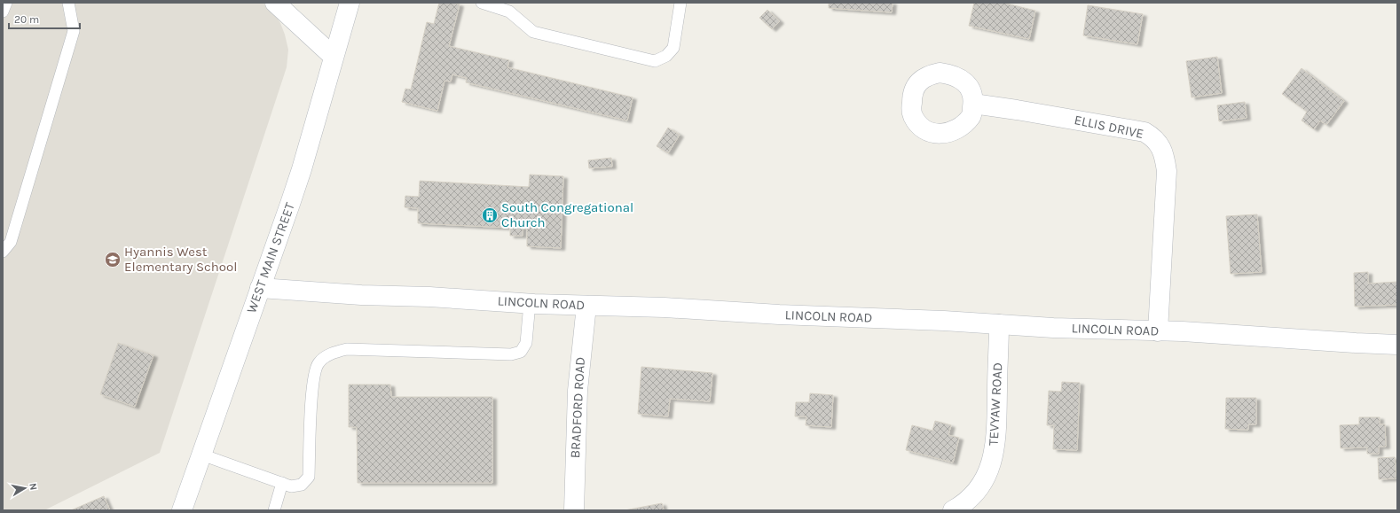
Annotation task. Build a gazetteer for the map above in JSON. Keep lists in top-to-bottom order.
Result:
{
  "streets": {
    "street": [
      "ELLIS DRIVE",
      "WEST MAIN STREET",
      "LINCOLN ROAD",
      "TEVYAW ROAD",
      "BRADFORD ROAD"
    ]
  },
  "crossings": [
    ["ELLIS DRIVE", "LINCOLN ROAD"],
    ["WEST MAIN STREET", "LINCOLN ROAD"],
    ["LINCOLN ROAD", "TEVYAW ROAD"],
    ["LINCOLN ROAD", "BRADFORD ROAD"]
  ],
  "places": {
    "building": ["South Congregational Church"],
    "school or university": ["Hyannis West Elementary School"]
  },
  "scale_bar": "20 m",
  "north": "right"
}
